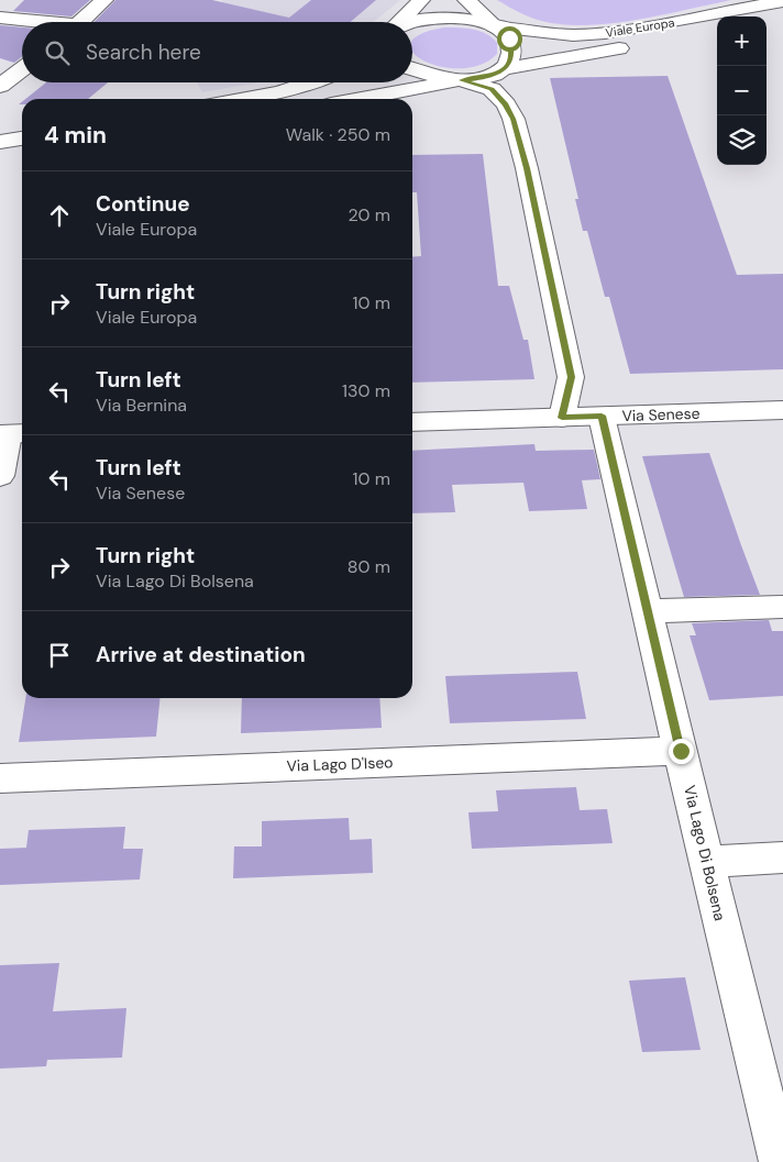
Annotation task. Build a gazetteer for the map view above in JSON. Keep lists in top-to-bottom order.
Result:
{
  "streets": {
    "street": [
      "Viale Europa",
      "Via Senese",
      "Via Lago D'Iseo",
      "Via Lago Di Bolsena"
    ]
  },
  "crossings": [
    ["Via Senese", "Via Lago Di Bolsena"],
    ["Via Lago D'Iseo", "Via Lago Di Bolsena"]
  ],
  "page": {
    "map_buttons": ["+", "−"],
    "search": "Search here",
    "heading": ["4 min", "Walk · 250 m"],
    "list": [
      ["Continue", "Viale Europa", "20 m"],
      ["Turn right", "Viale Europa", "10 m"],
      ["Turn left", "Via Bernina", "130 m"],
      ["Turn left", "Via Senese", "10 m"],
      ["Turn right", "Via Lago Di Bolsena", "80 m"],
      "Arrive at destination"
    ]
  }
}
